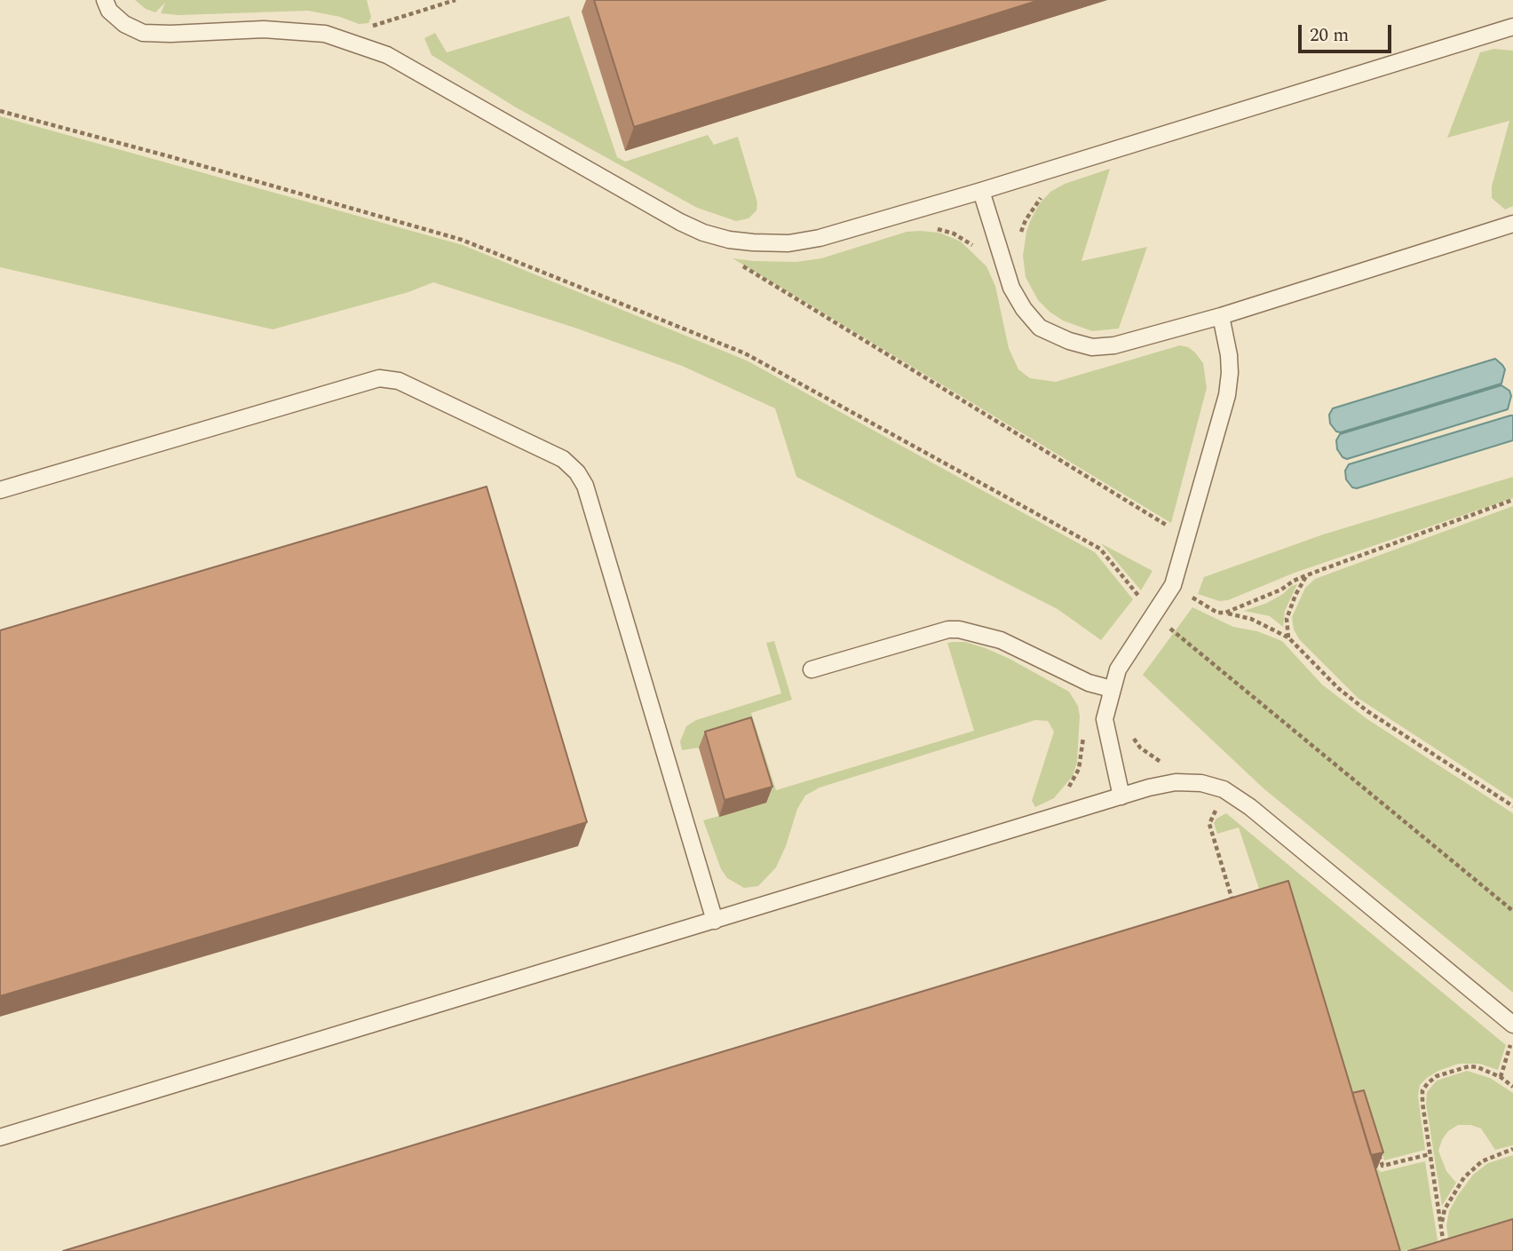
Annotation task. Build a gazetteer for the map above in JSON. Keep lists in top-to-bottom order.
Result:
{
  "scale_bar": "20 m"
}
